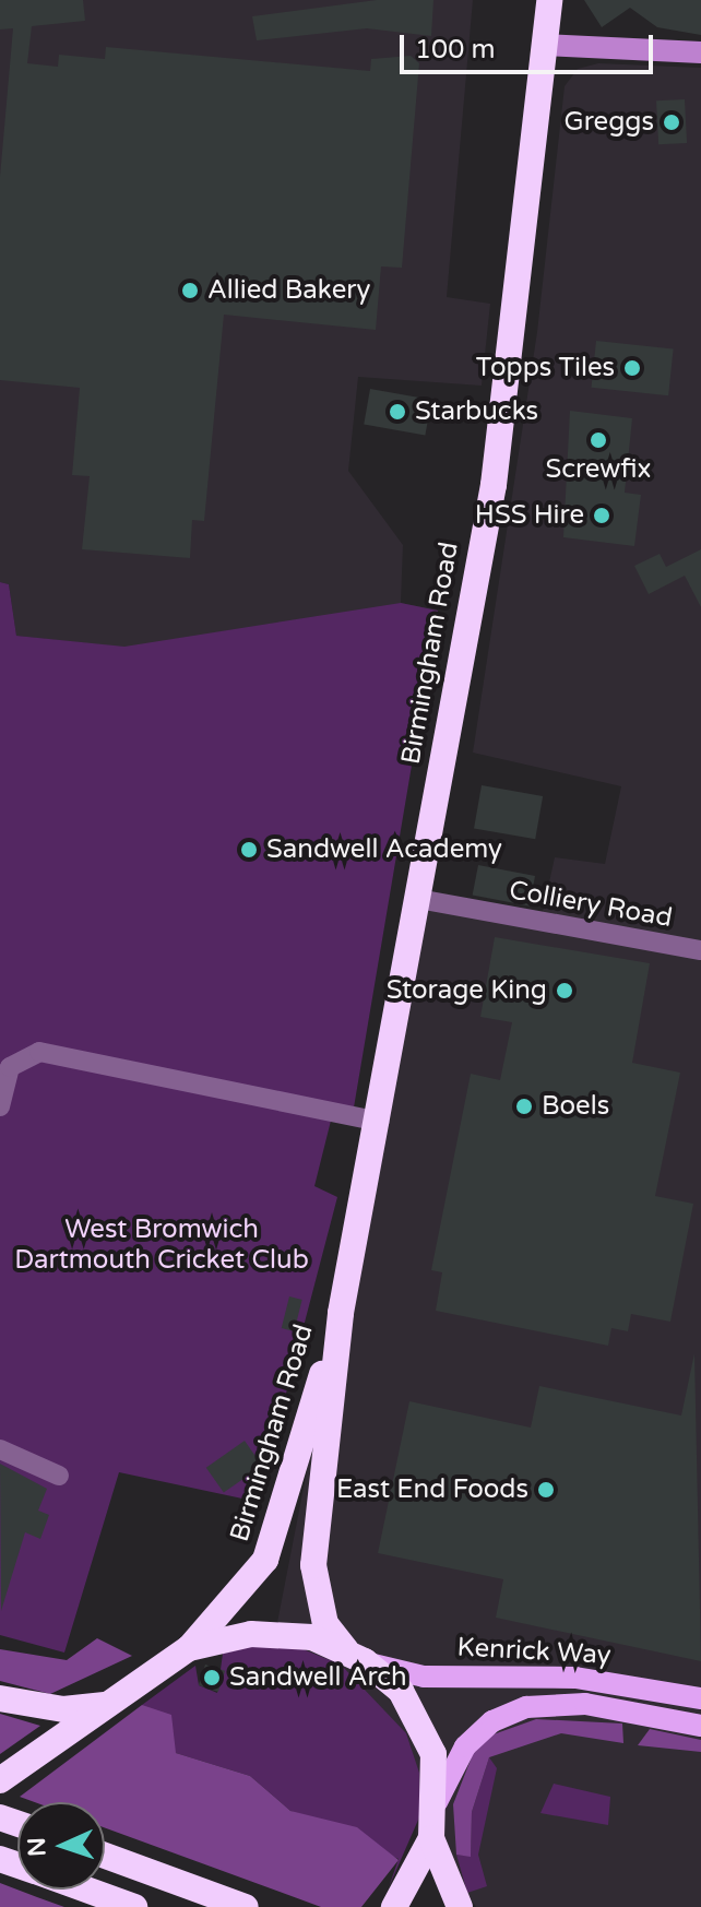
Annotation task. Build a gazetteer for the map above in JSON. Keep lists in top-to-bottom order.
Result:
{
  "streets": {
    "highway": ["Birmingham Road"],
    "main road": ["Kenrick Way"],
    "street": ["Colliery Road"]
  },
  "crossings": [
    ["Birmingham Road", "Colliery Road"],
    ["Birmingham Road", "Kenrick Way"]
  ],
  "parks": ["West Bromwich Dartmouth Cricket Club"],
  "places": [
    "Greggs",
    "Allied Bakery",
    "Topps Tiles",
    "Starbucks",
    "Screwfix",
    "HSS Hire",
    "Sandwell Academy",
    "Storage King",
    "Boels",
    "East End Foods",
    "Sandwell Arch"
  ],
  "scale_bar": "100 m",
  "north": "left"
}
